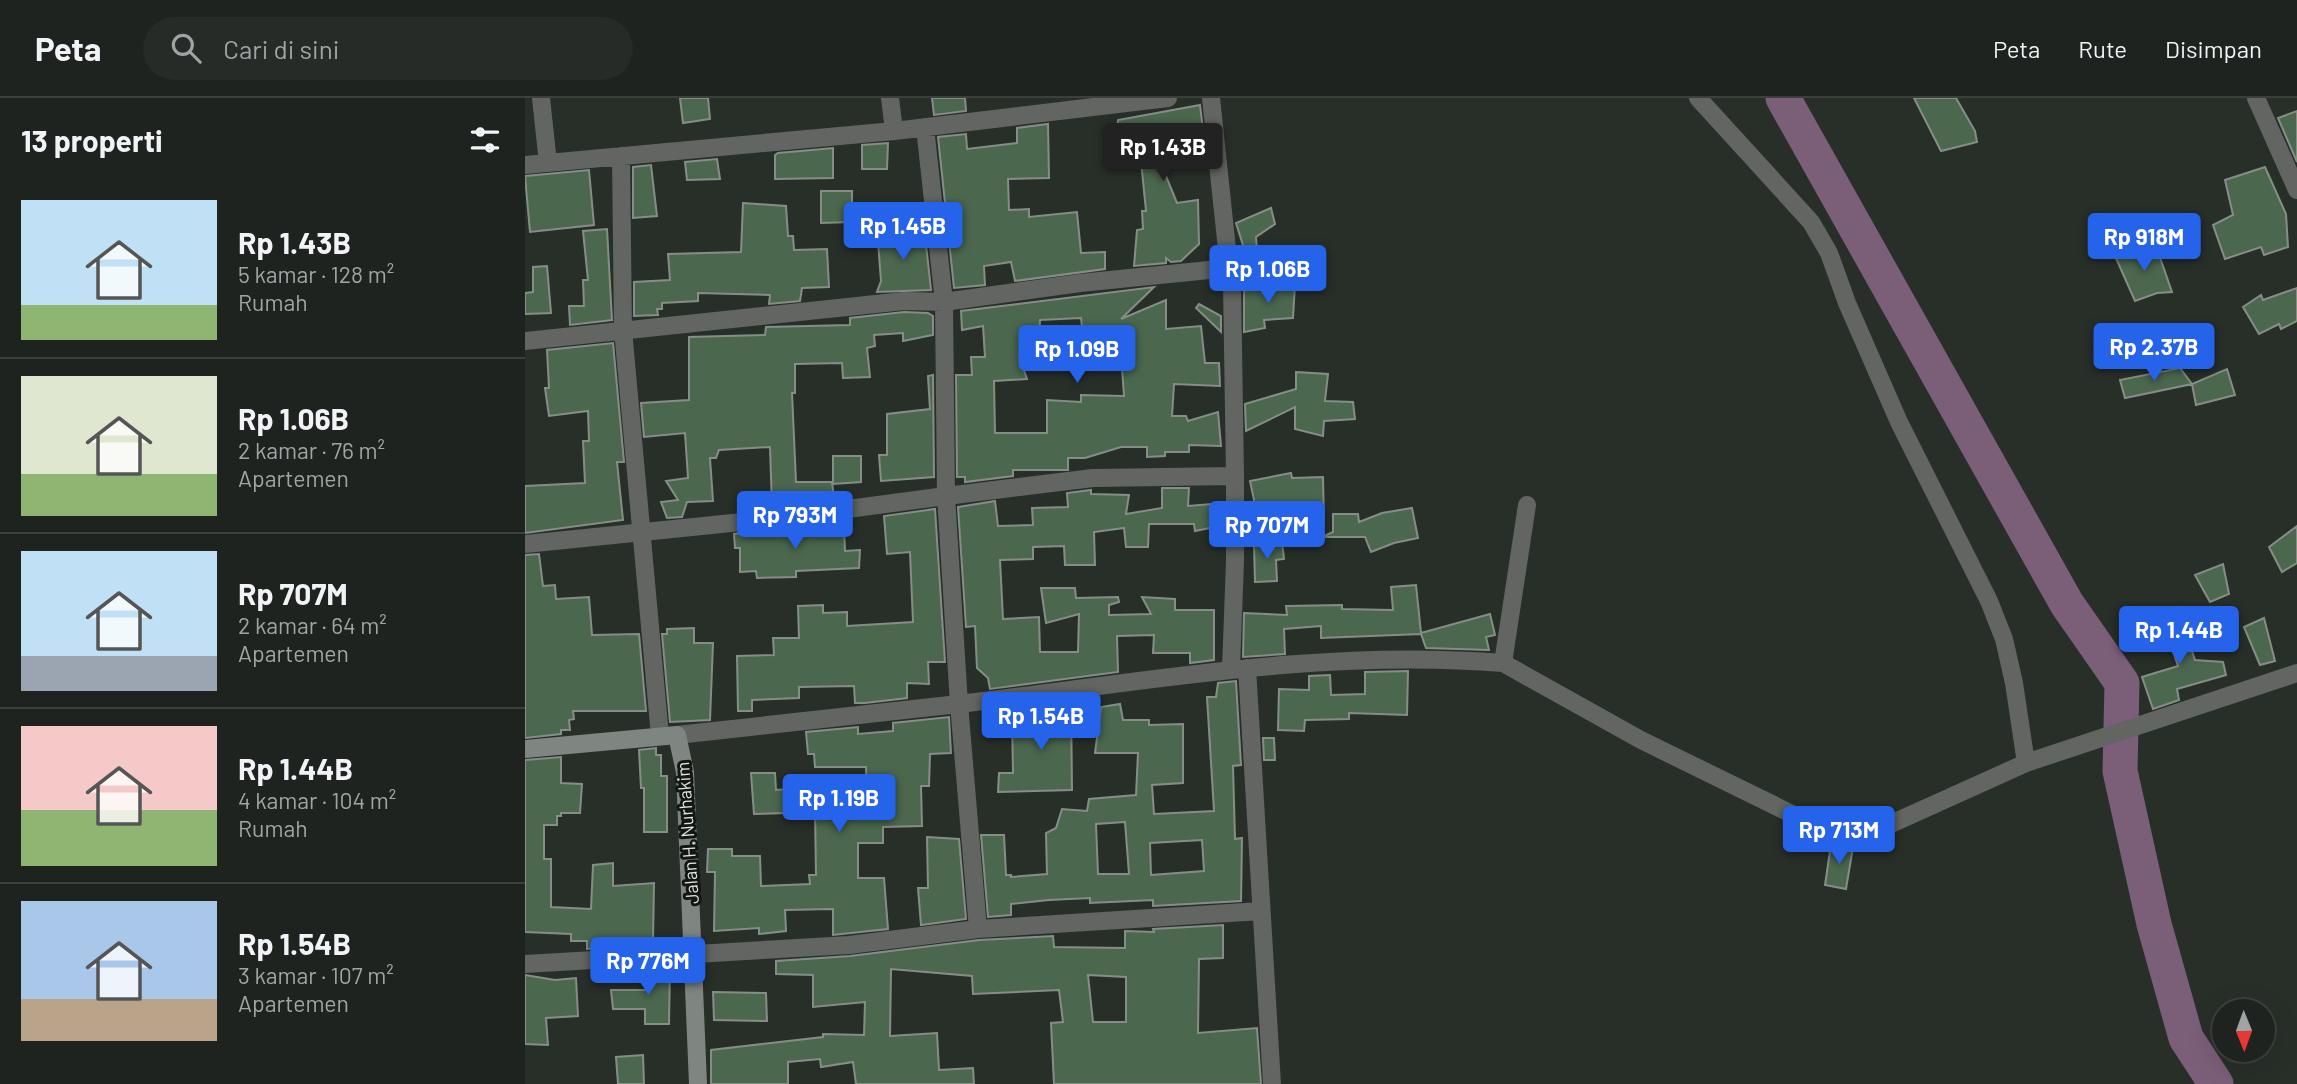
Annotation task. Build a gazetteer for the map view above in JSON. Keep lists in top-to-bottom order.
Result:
{
  "streets": {
    "main road": ["Jalan H. Nurhakim"]
  },
  "north": "bottom",
  "page": {
    "header": "Peta",
    "search": "Cari di sini",
    "nav": ["Peta", "Rute", "Disimpan"],
    "heading": "13 properti",
    "price": [
      "Rp 1.43B",
      "Rp 1.45B",
      "Rp 918M",
      "Rp 1.06B",
      "Rp 2.37B",
      "Rp 1.09B",
      "Rp 793M",
      "Rp 707M",
      "Rp 1.44B",
      "Rp 1.54B",
      "Rp 1.19B",
      "Rp 713M",
      "Rp 776M"
    ],
    "list": [
      {
        "name": "Rp 1.43B",
        "note": "5 kamar · 128 m² · Rumah"
      },
      {
        "name": "Rp 1.06B",
        "note": "2 kamar · 76 m² · Apartemen"
      },
      {
        "name": "Rp 707M",
        "note": "2 kamar · 64 m² · Apartemen"
      },
      {
        "name": "Rp 1.44B",
        "note": "4 kamar · 104 m² · Rumah"
      },
      {
        "name": "Rp 1.54B",
        "note": "3 kamar · 107 m² · Apartemen"
      }
    ]
  }
}
